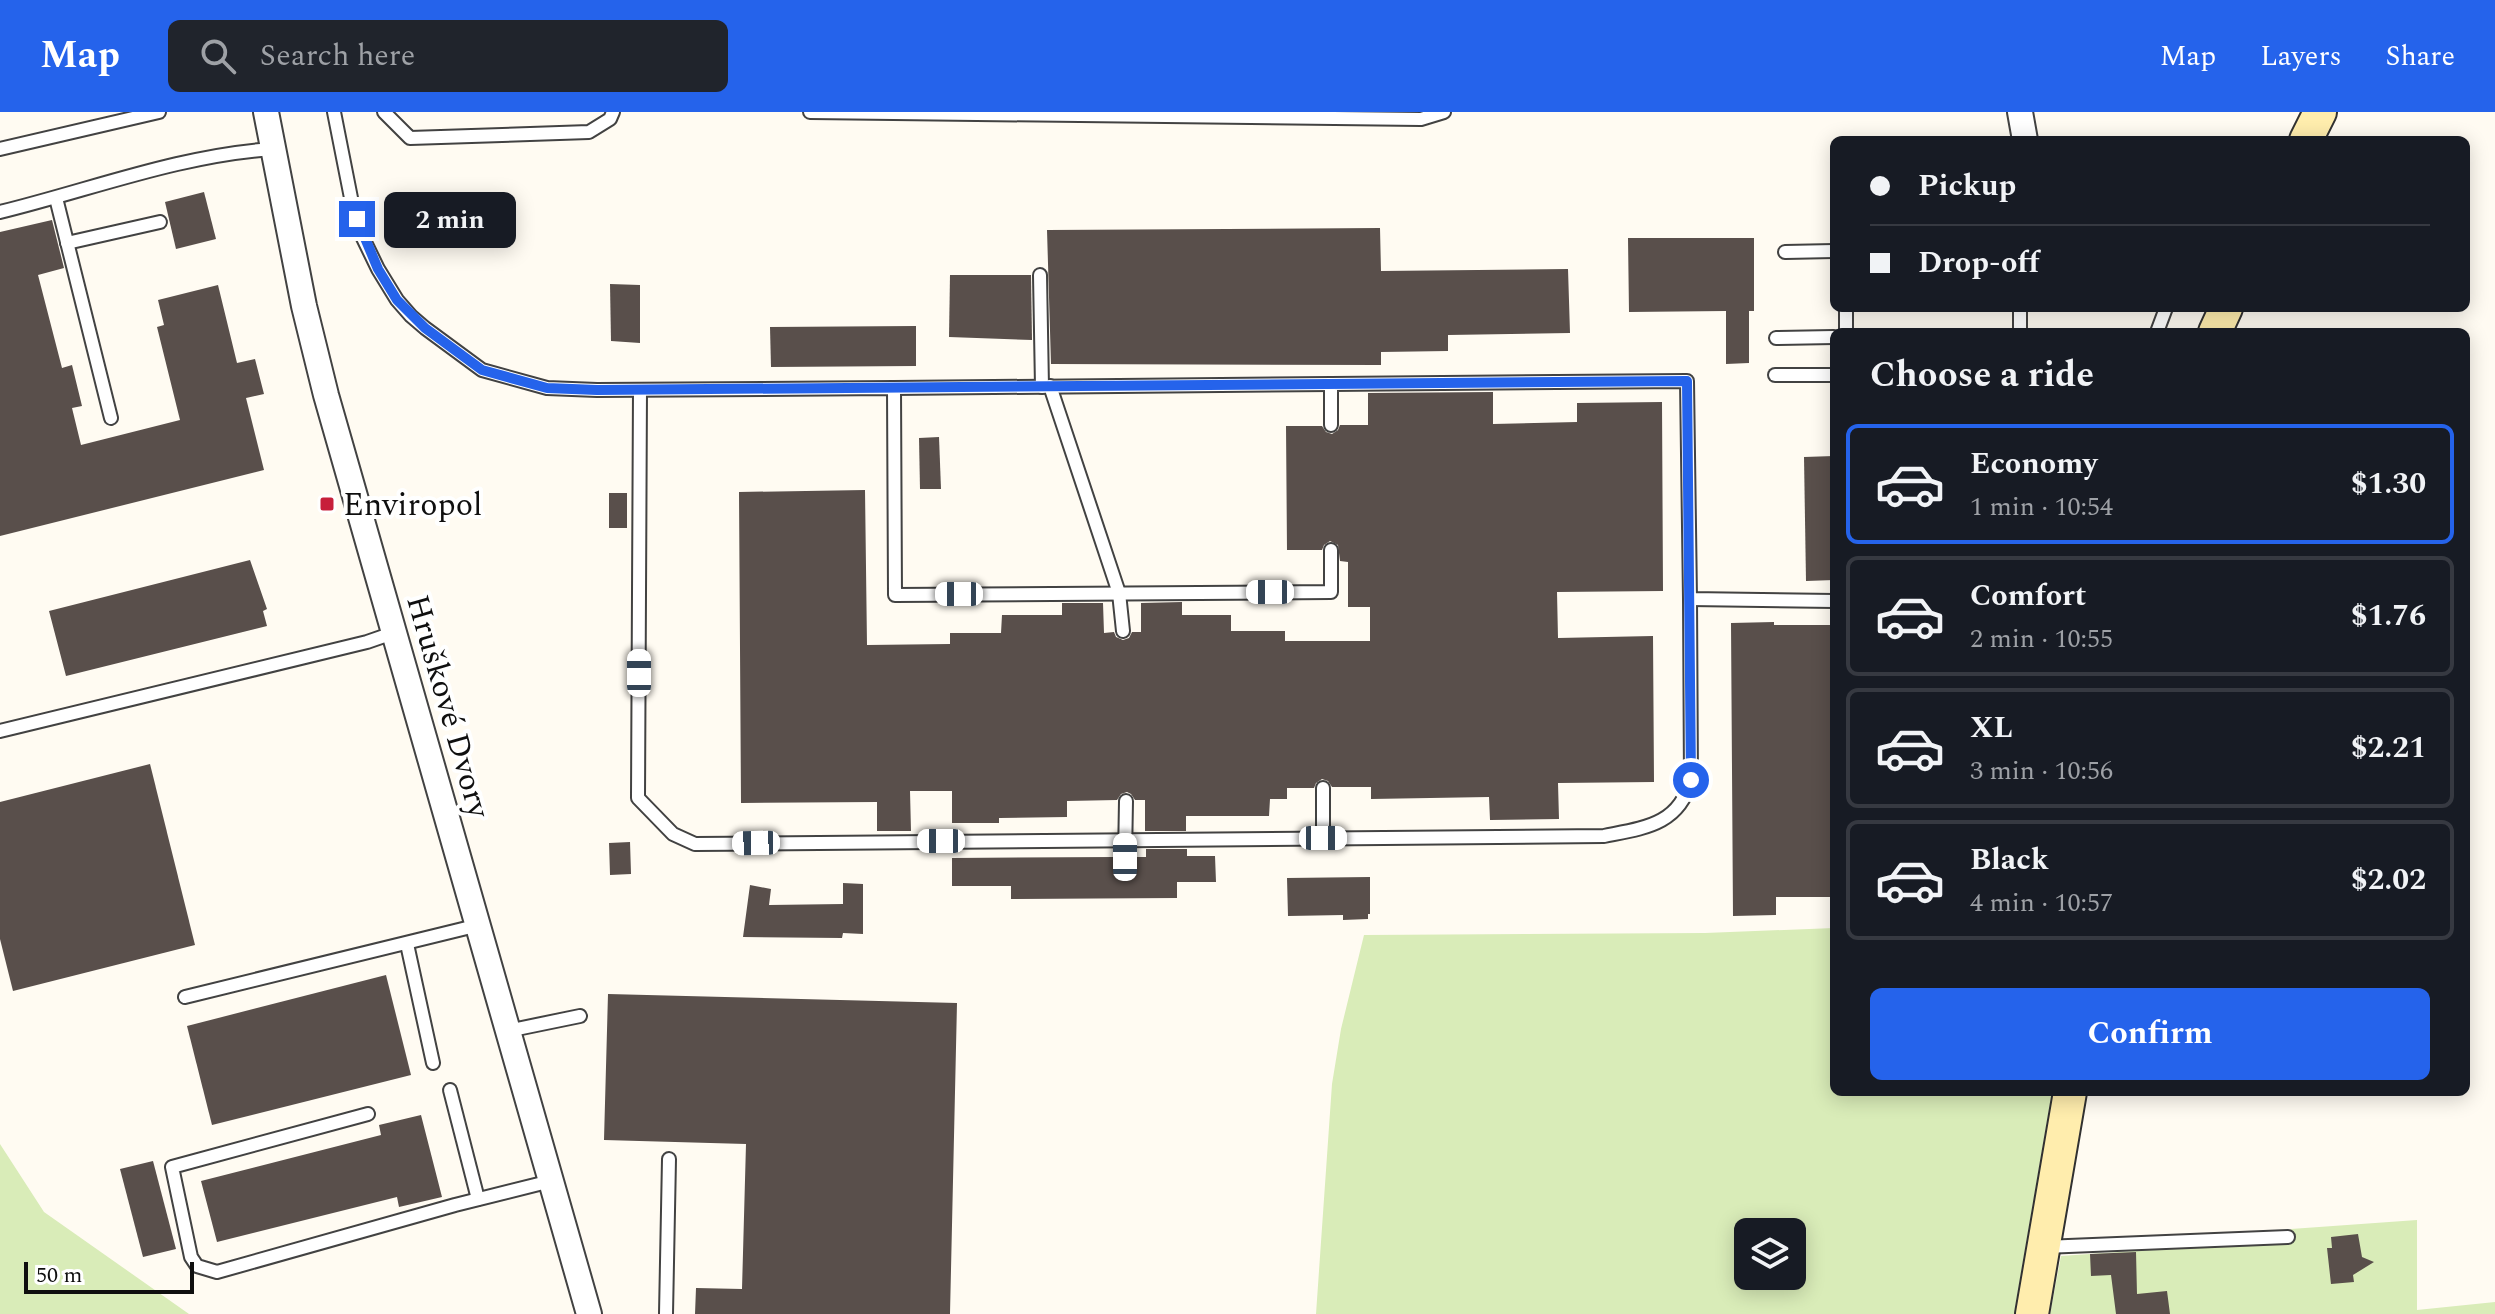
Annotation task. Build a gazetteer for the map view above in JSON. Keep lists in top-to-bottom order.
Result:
{
  "streets": {
    "street": ["Hruškové Dvory"]
  },
  "places": {
    "transit": ["Enviropol"]
  },
  "scale_bar": "50 m",
  "page": {
    "header": "Map",
    "search": "Search here",
    "nav": ["Map", "Layers", "Share"],
    "banner": ["Pickup", "Drop-off"],
    "bubble": "2 min",
    "heading": "Choose a ride",
    "list": [
      {
        "name": "Economy",
        "note": "1 min · 10:54",
        "value": "$1.30"
      },
      {
        "name": "Comfort",
        "note": "2 min · 10:55",
        "value": "$1.76"
      },
      {
        "name": "XL",
        "note": "3 min · 10:56",
        "value": "$2.21"
      },
      {
        "name": "Black",
        "note": "4 min · 10:57",
        "value": "$2.02"
      }
    ],
    "buttons": "Confirm",
    "scale": "50 m"
  }
}
